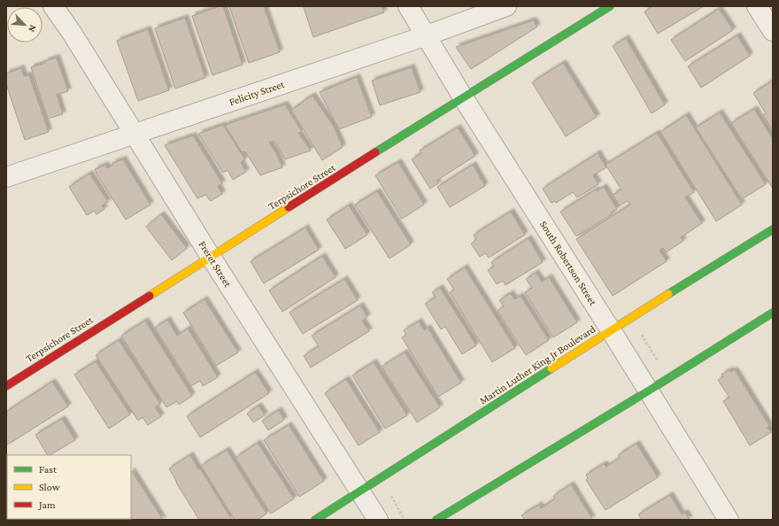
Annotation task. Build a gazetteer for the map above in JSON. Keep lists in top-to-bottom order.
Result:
{
  "streets": {
    "street": [
      "Felicity Street",
      "Terpsichore Street",
      "South Robertson Street",
      "Freret Street",
      "Martin Luther King Jr Boulevard"
    ]
  },
  "crossings": [
    ["Felicity Street", "South Robertson Street"],
    ["Felicity Street", "Freret Street"],
    ["Terpsichore Street", "South Robertson Street"],
    ["Terpsichore Street", "Freret Street"],
    ["South Robertson Street", "Martin Luther King Jr Boulevard"],
    ["Freret Street", "Martin Luther King Jr Boulevard"]
  ],
  "legend": ["Fast", "Slow", "Jam"],
  "north": "bottom right"
}
